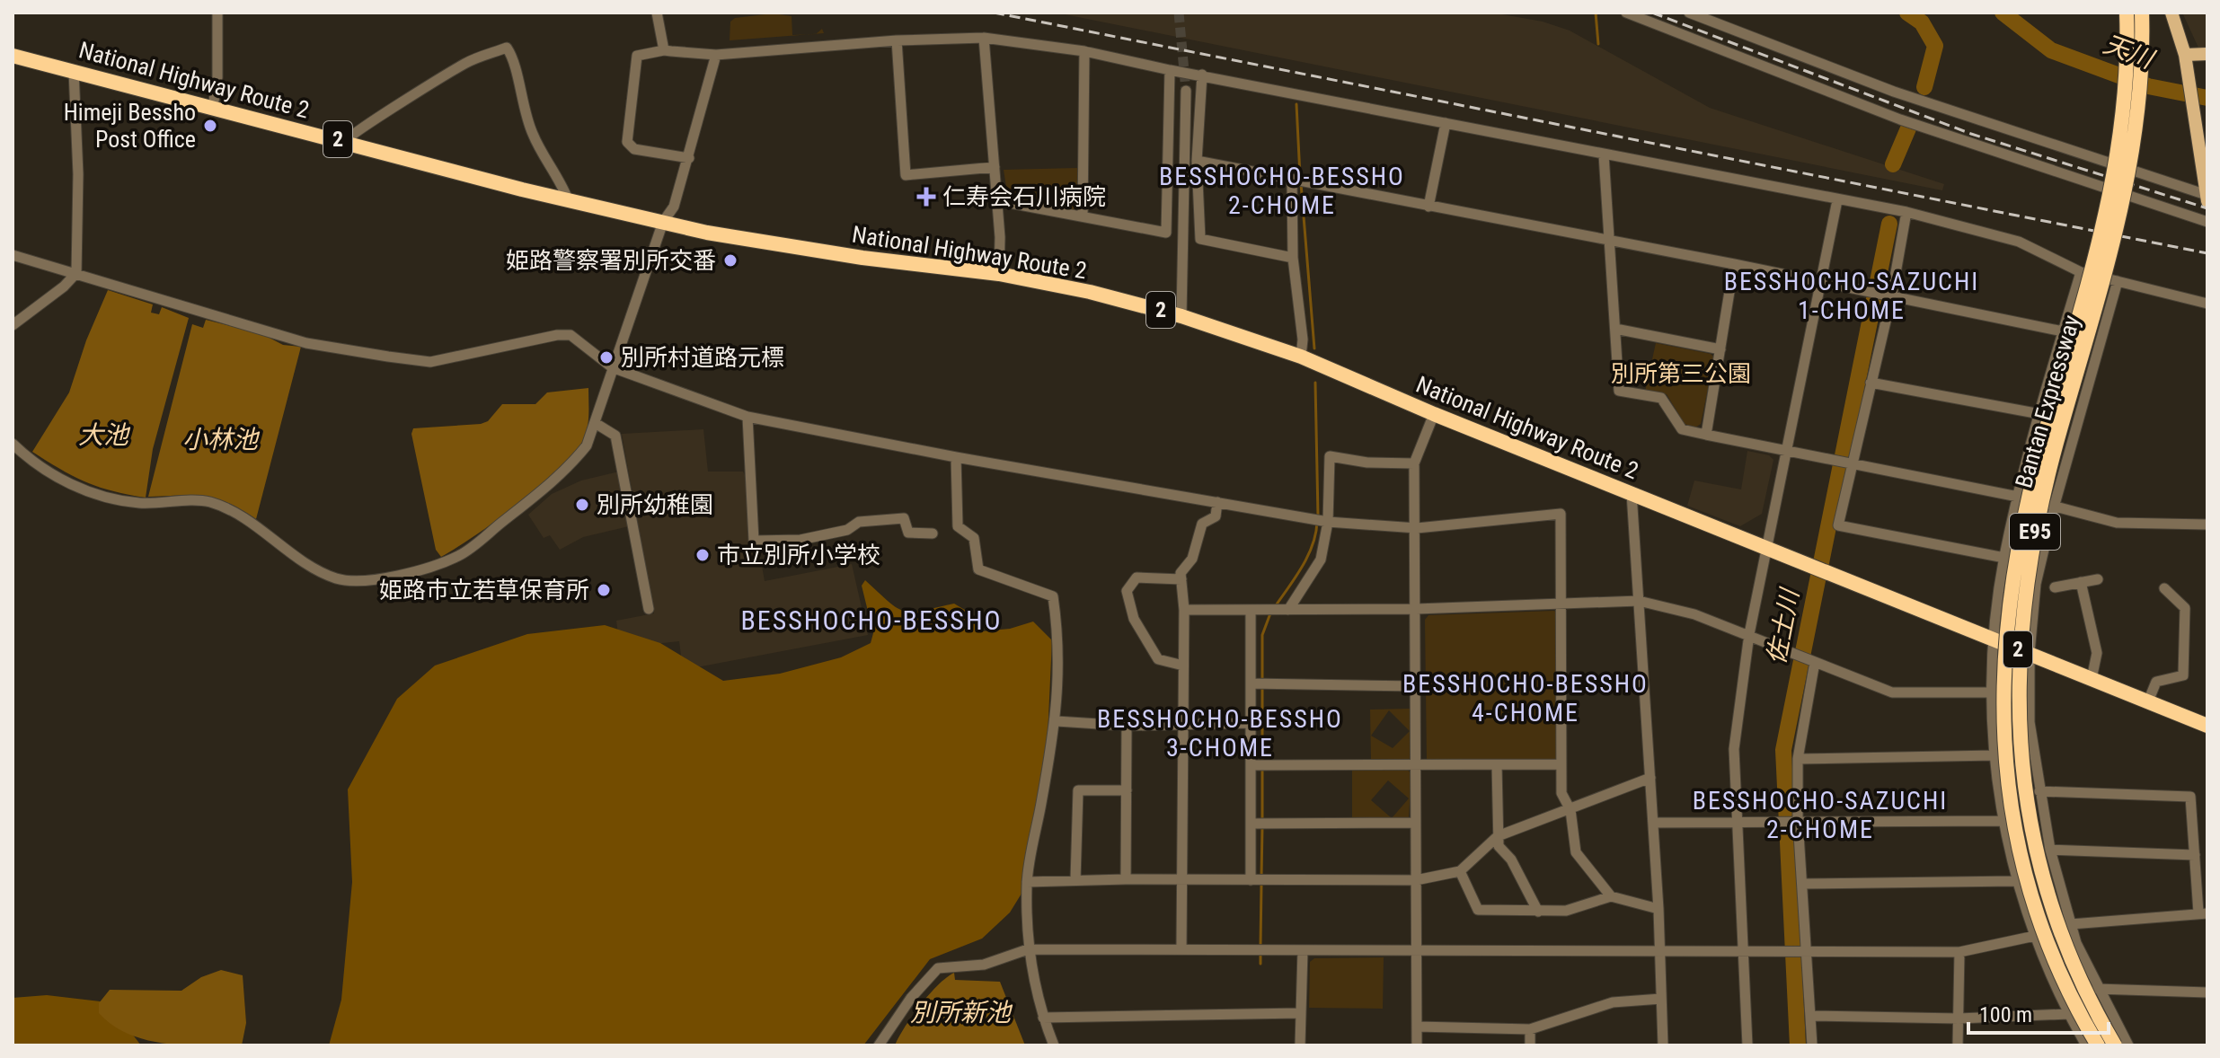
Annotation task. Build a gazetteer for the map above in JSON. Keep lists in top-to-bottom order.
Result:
{
  "streets": {
    "highway": [
      "National Highway Route 2",
      "2",
      "Bantan Expressway",
      "E95"
    ]
  },
  "districts": [
    "BESSHOCHO-BESSHO 2-CHOME",
    "BESSHOCHO-SAZUCHI 1-CHOME",
    "BESSHOCHO-BESSHO",
    "BESSHOCHO-BESSHO 4-CHOME",
    "BESSHOCHO-BESSHO 3-CHOME",
    "BESSHOCHO-SAZUCHI 2-CHOME"
  ],
  "water": [
    "天川",
    "大池",
    "小林池",
    "佐土川",
    "別所新池"
  ],
  "parks": ["別所第三公園"],
  "places": {
    "other": [
      "Himeji Bessho Post Office",
      "姫路警察署別所交番",
      "別所村道路元標",
      "別所幼稚園",
      "市立別所小学校",
      "姫路市立若草保育所"
    ],
    "health": ["仁寿会石川病院"]
  },
  "scale_bar": "100 m"
}
